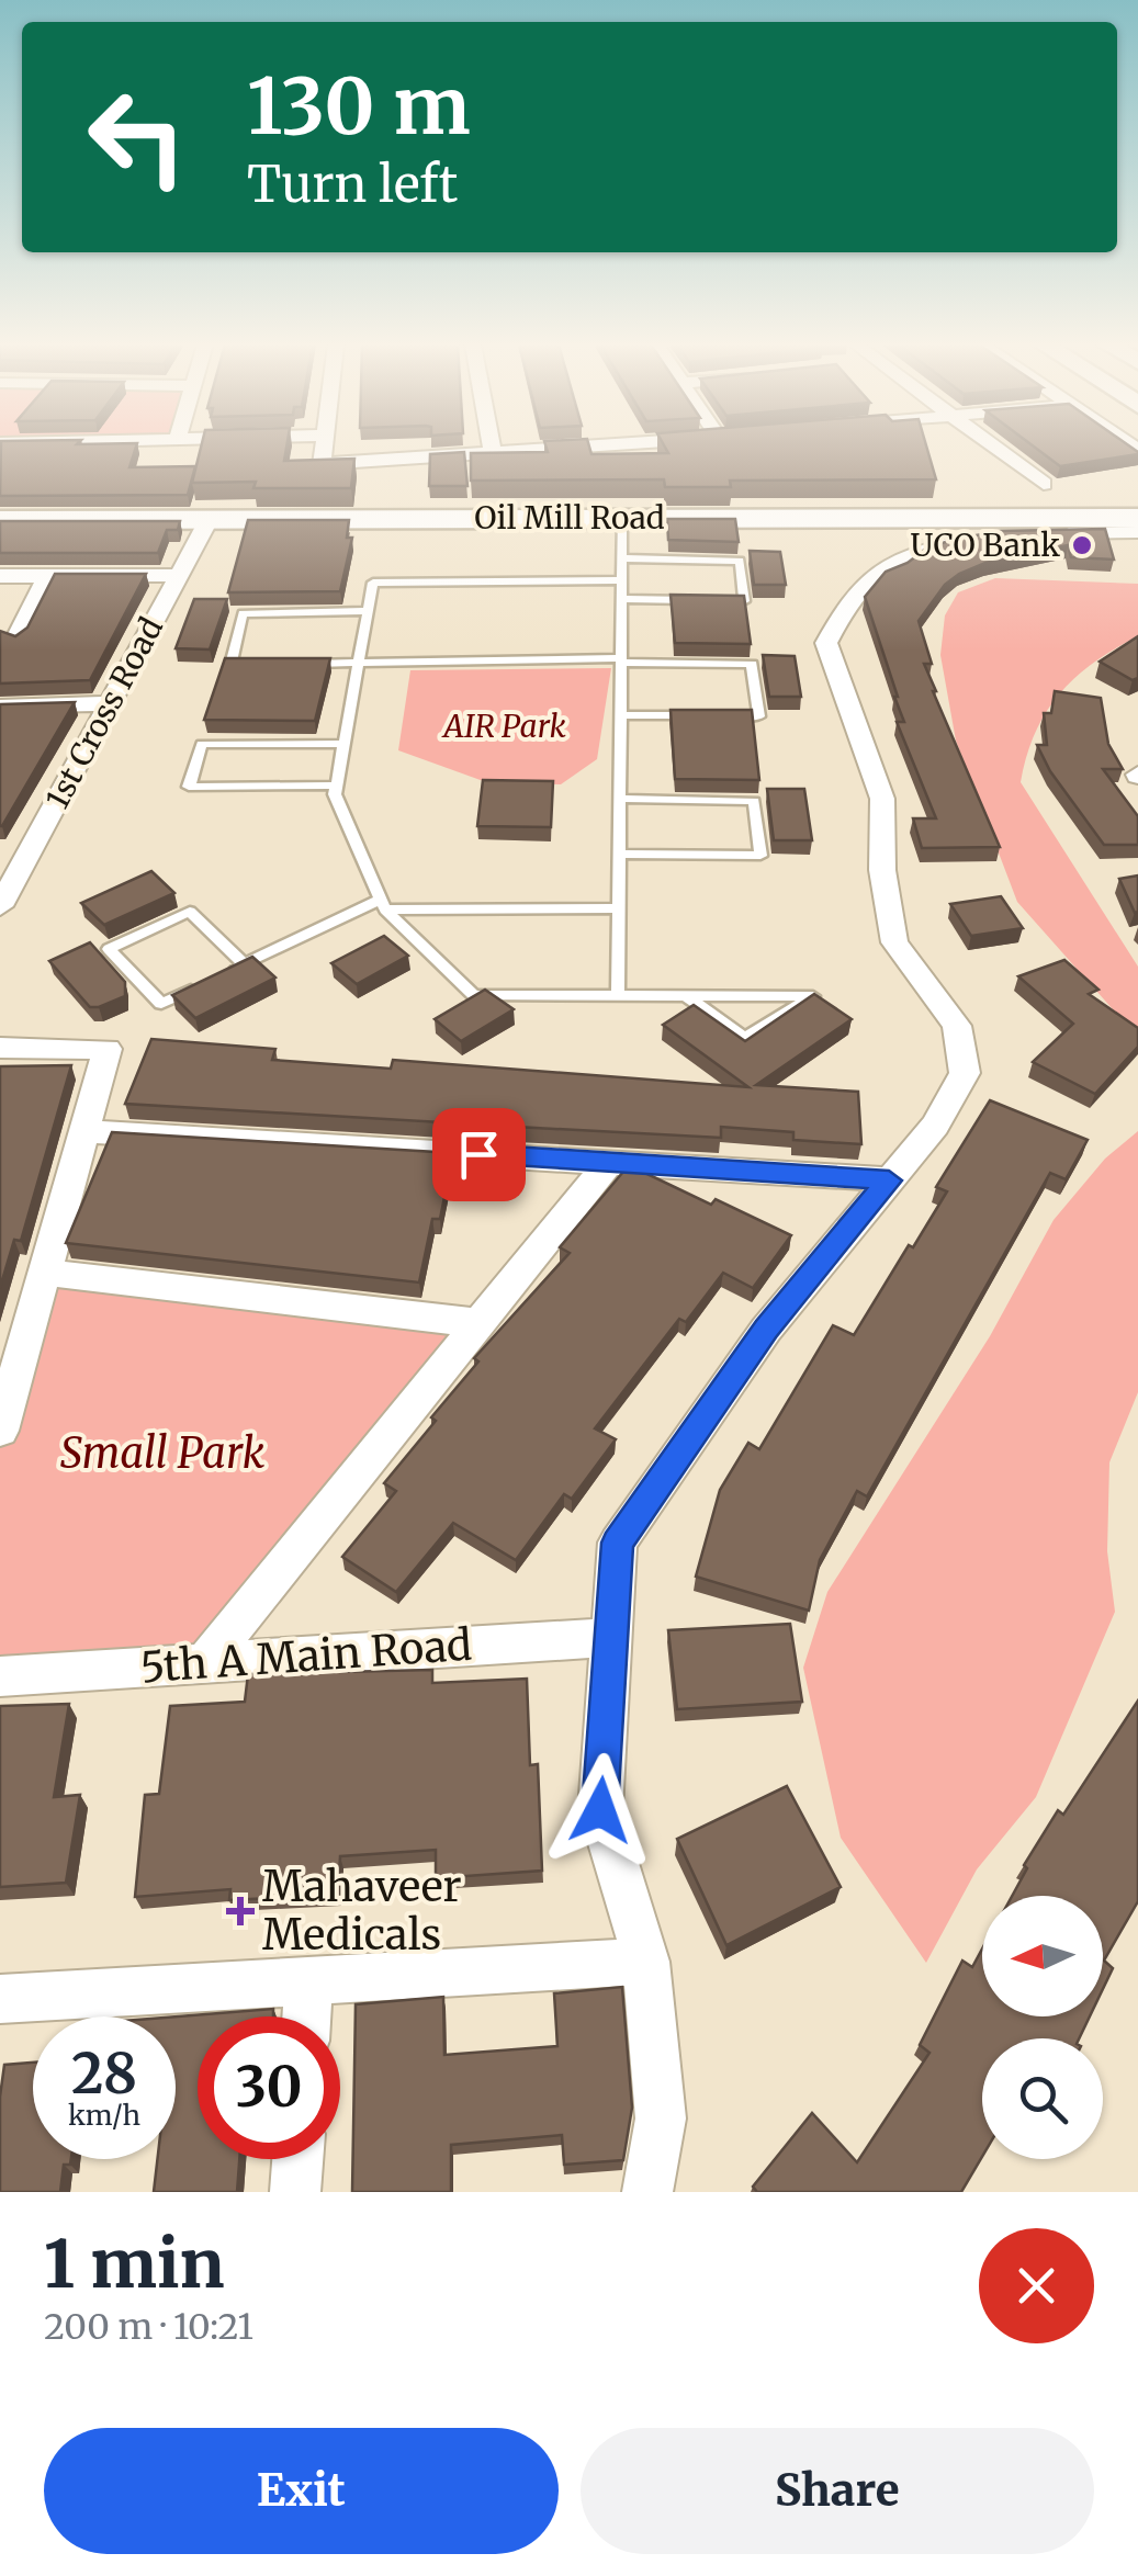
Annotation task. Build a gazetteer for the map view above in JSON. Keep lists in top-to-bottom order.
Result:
{
  "streets": {
    "main road": ["Oil Mill Road"],
    "street": ["1st Cross Road", "5th A Main Road"]
  },
  "crossings": [
    ["Oil Mill Road", "1st Cross Road"]
  ],
  "parks": ["AIR Park", "Small Park"],
  "places": {
    "other": ["UCO Bank"],
    "health": ["Mahaveer Medicals"]
  },
  "north": "left",
  "page": {
    "turn": ["130 m", "Turn left"],
    "speed": "28 km/h",
    "limit": "30",
    "heading": ["1 min", "200 m · 10:21"],
    "buttons": ["Exit", "Share"]
  }
}
